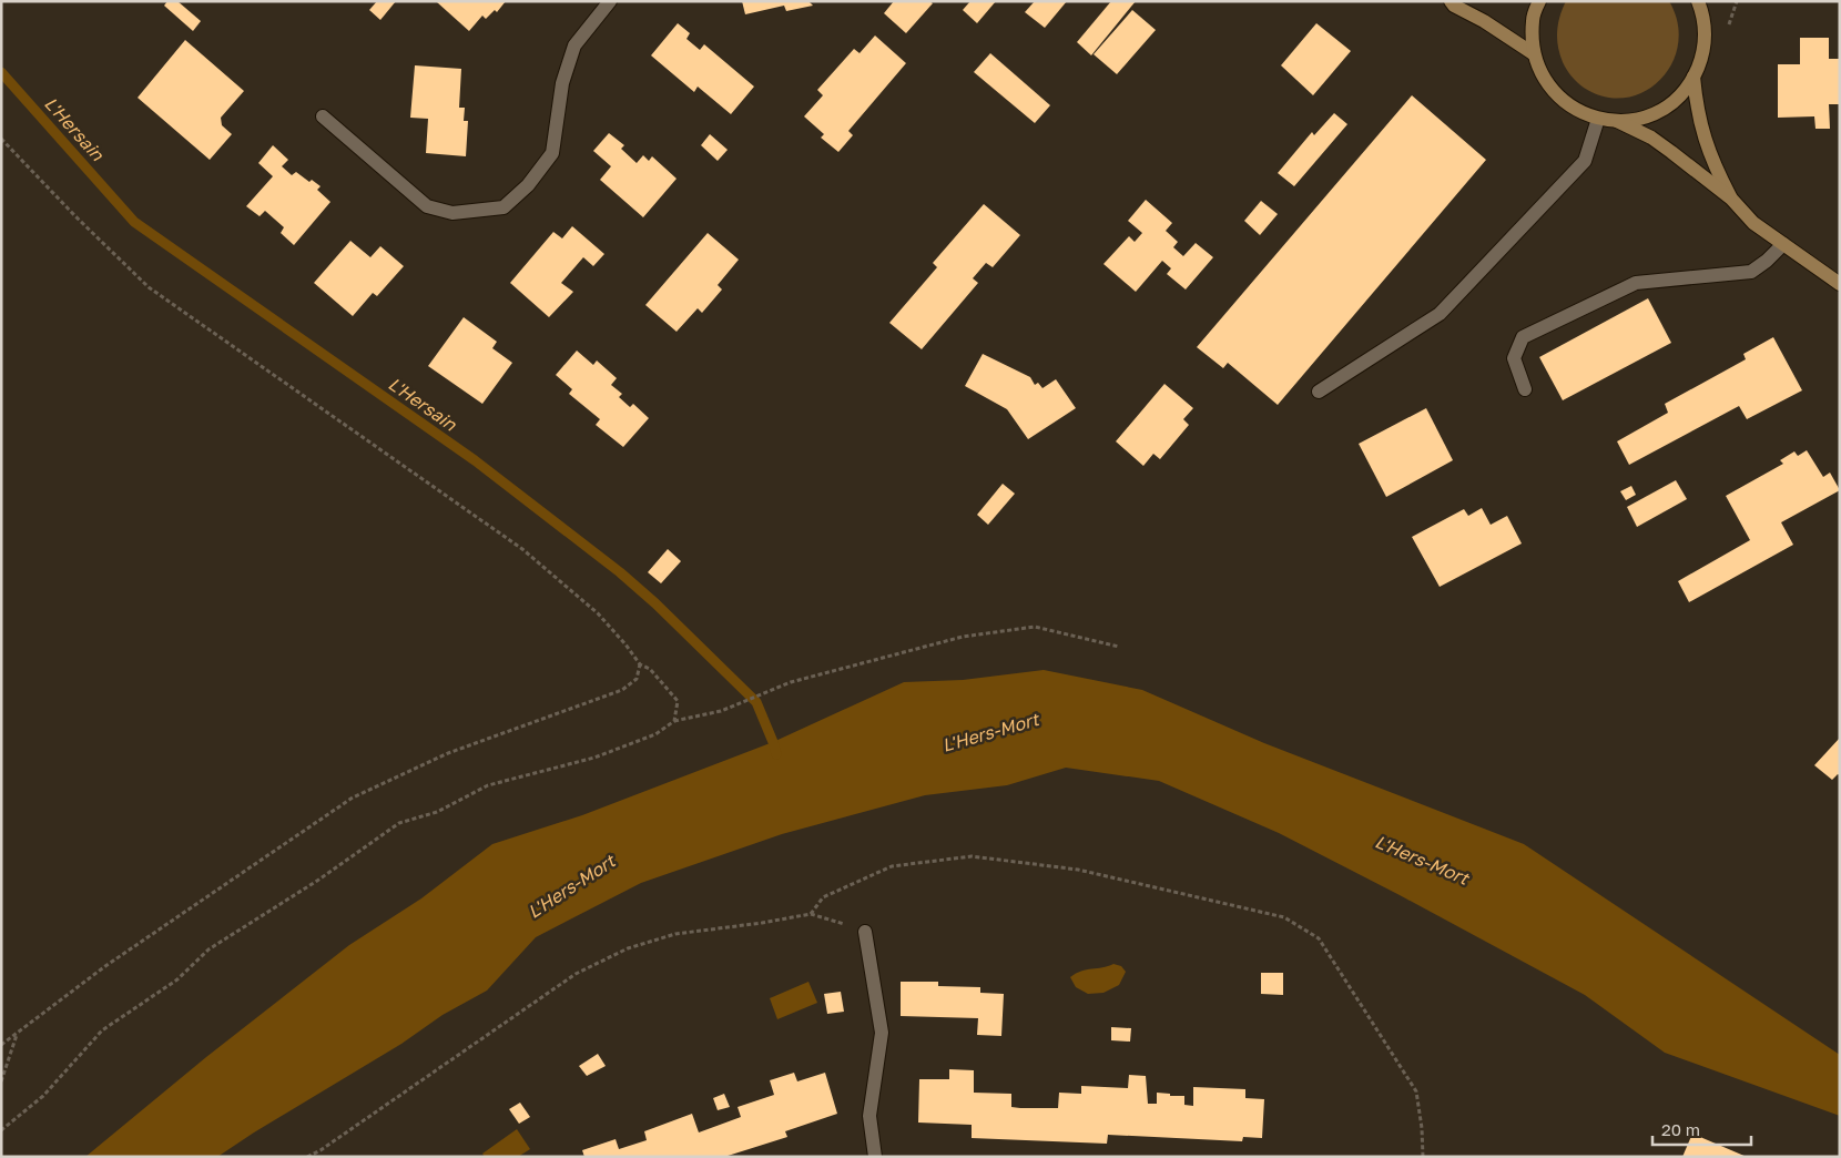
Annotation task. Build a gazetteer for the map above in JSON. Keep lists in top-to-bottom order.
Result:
{
  "water": ["L'Hersain", "L'Hers-Mort"],
  "scale_bar": "20 m"
}
